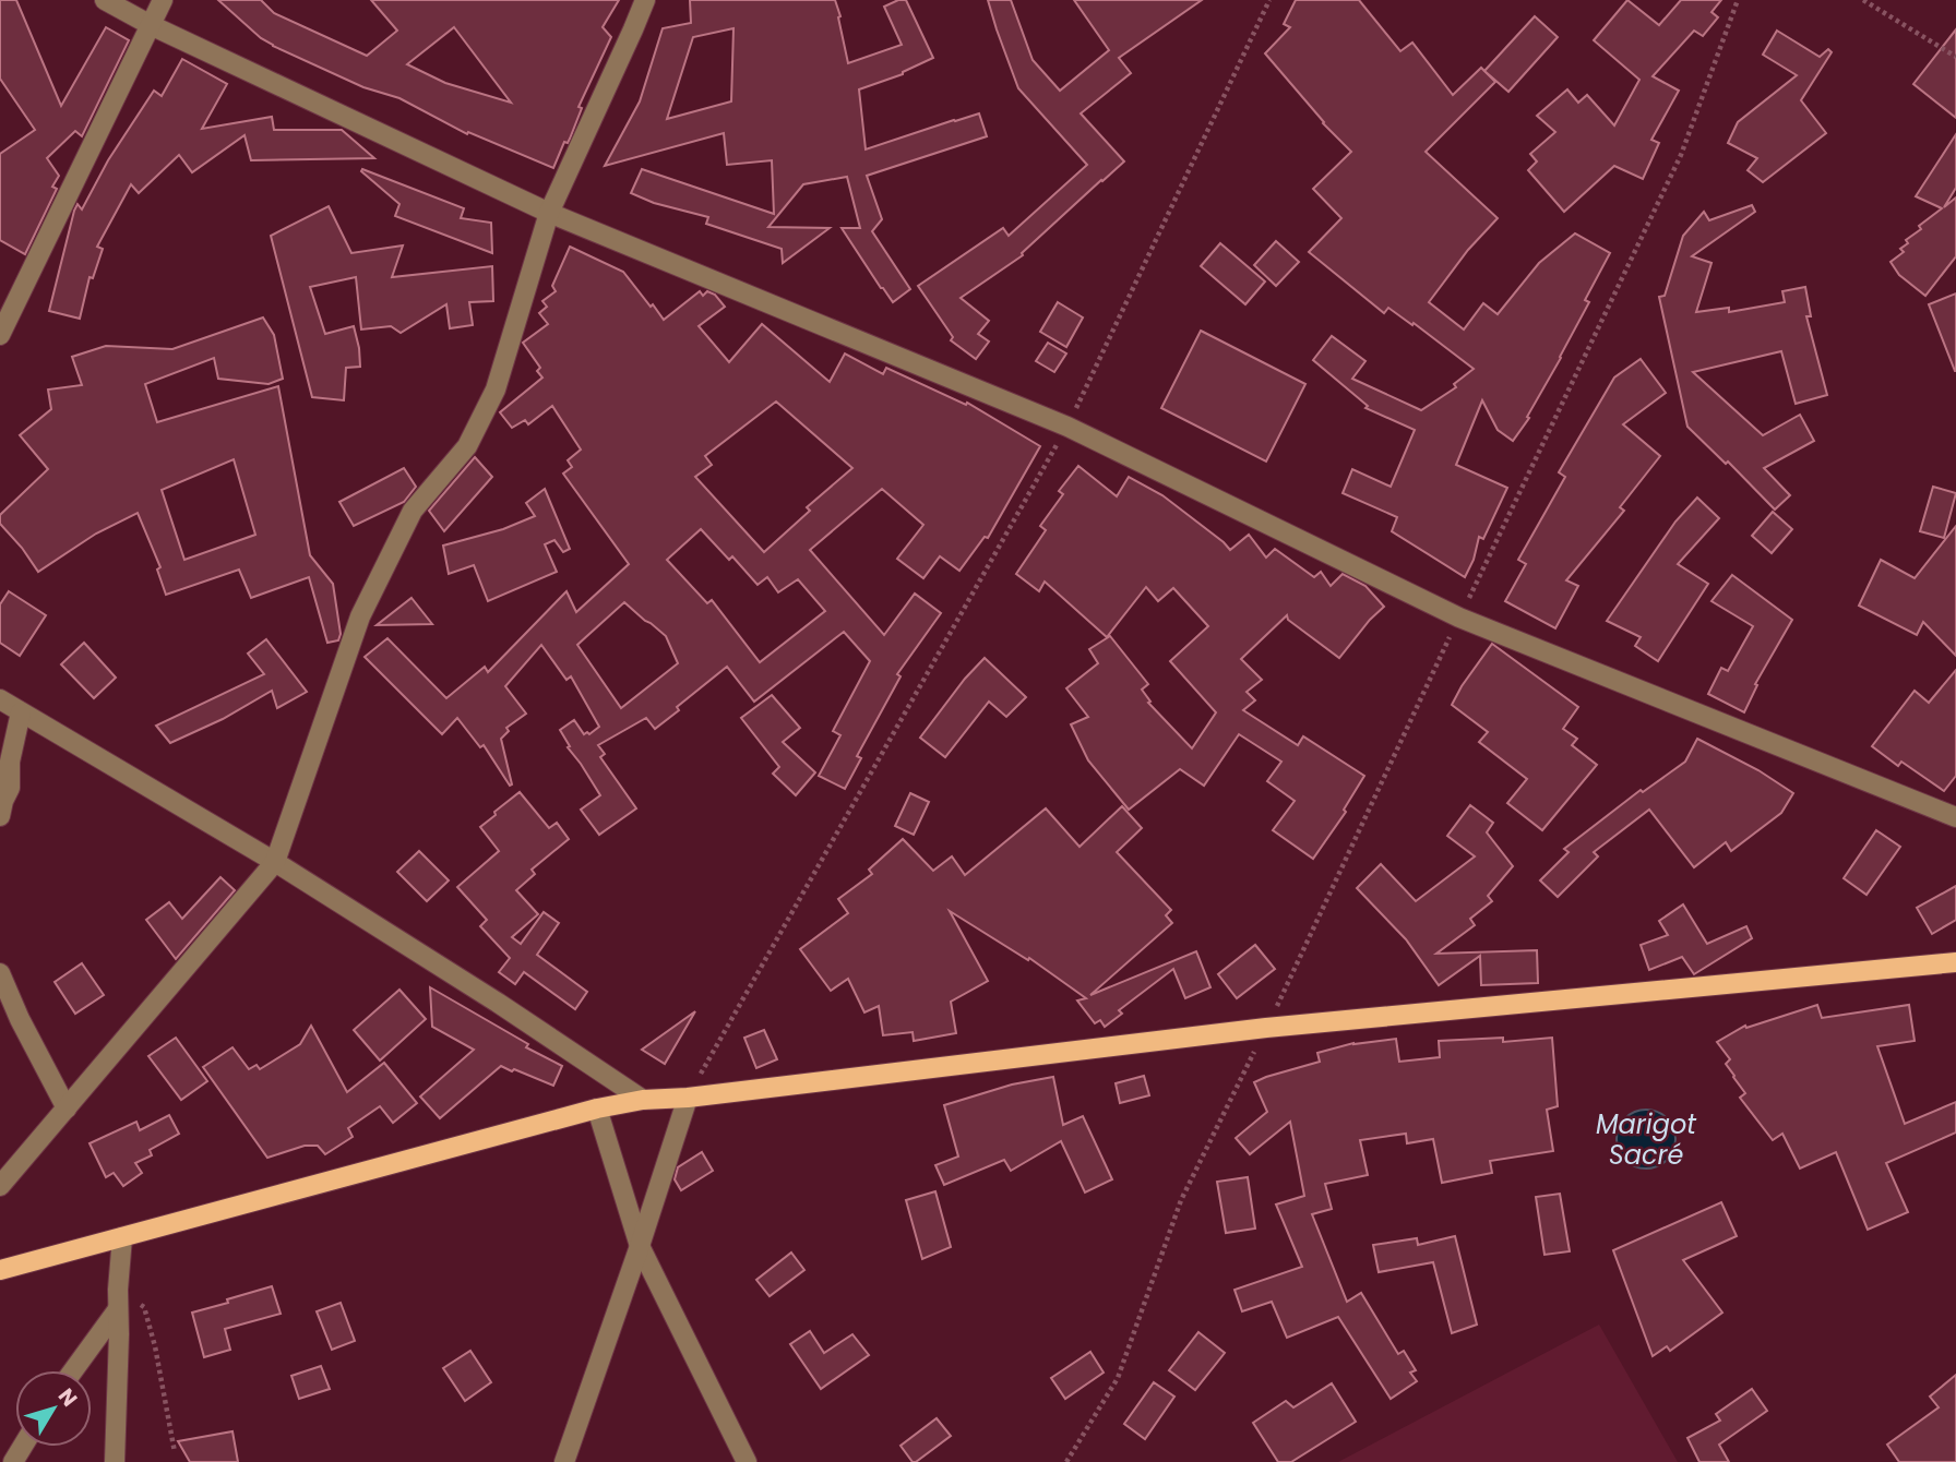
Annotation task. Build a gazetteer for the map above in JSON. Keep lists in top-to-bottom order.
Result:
{
  "water": ["Marigot Sacré"],
  "north": "top right"
}
